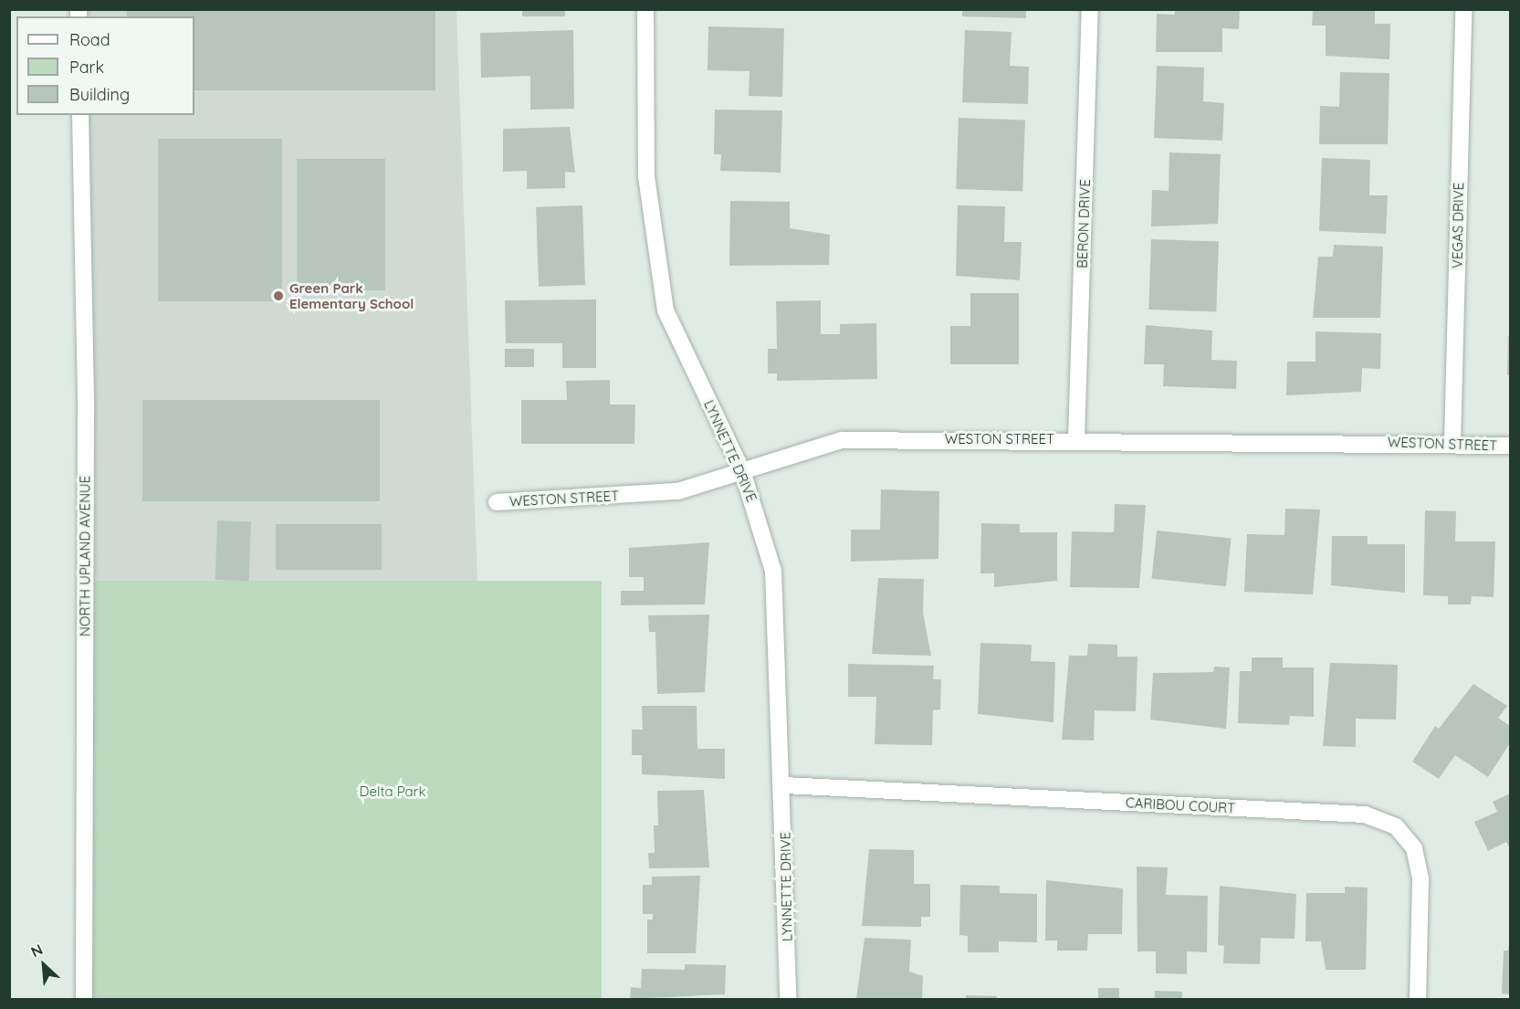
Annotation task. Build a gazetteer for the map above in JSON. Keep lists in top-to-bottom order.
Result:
{
  "streets": {
    "street": [
      "BERON DRIVE",
      "VEGAS DRIVE",
      "WESTON STREET",
      "LYNNETTE DRIVE",
      "NORTH UPLAND AVENUE",
      "CARIBOU COURT"
    ]
  },
  "crossings": [
    ["BERON DRIVE", "WESTON STREET"],
    ["VEGAS DRIVE", "WESTON STREET"],
    ["WESTON STREET", "LYNNETTE DRIVE"],
    ["LYNNETTE DRIVE", "CARIBOU COURT"]
  ],
  "parks": ["Delta Park"],
  "places": ["Green Park Elementary School"],
  "legend": ["Road", "Park", "Building"],
  "north": "top left"
}
